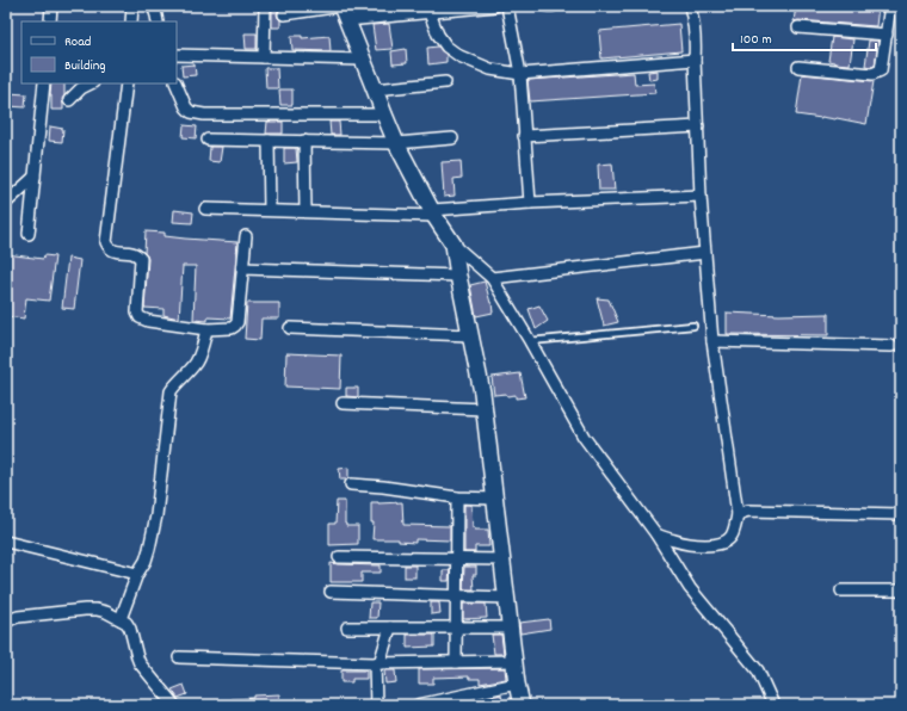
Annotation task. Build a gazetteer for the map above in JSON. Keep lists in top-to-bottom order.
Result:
{
  "legend": ["Road", "Building"],
  "scale_bar": "100 m"
}
